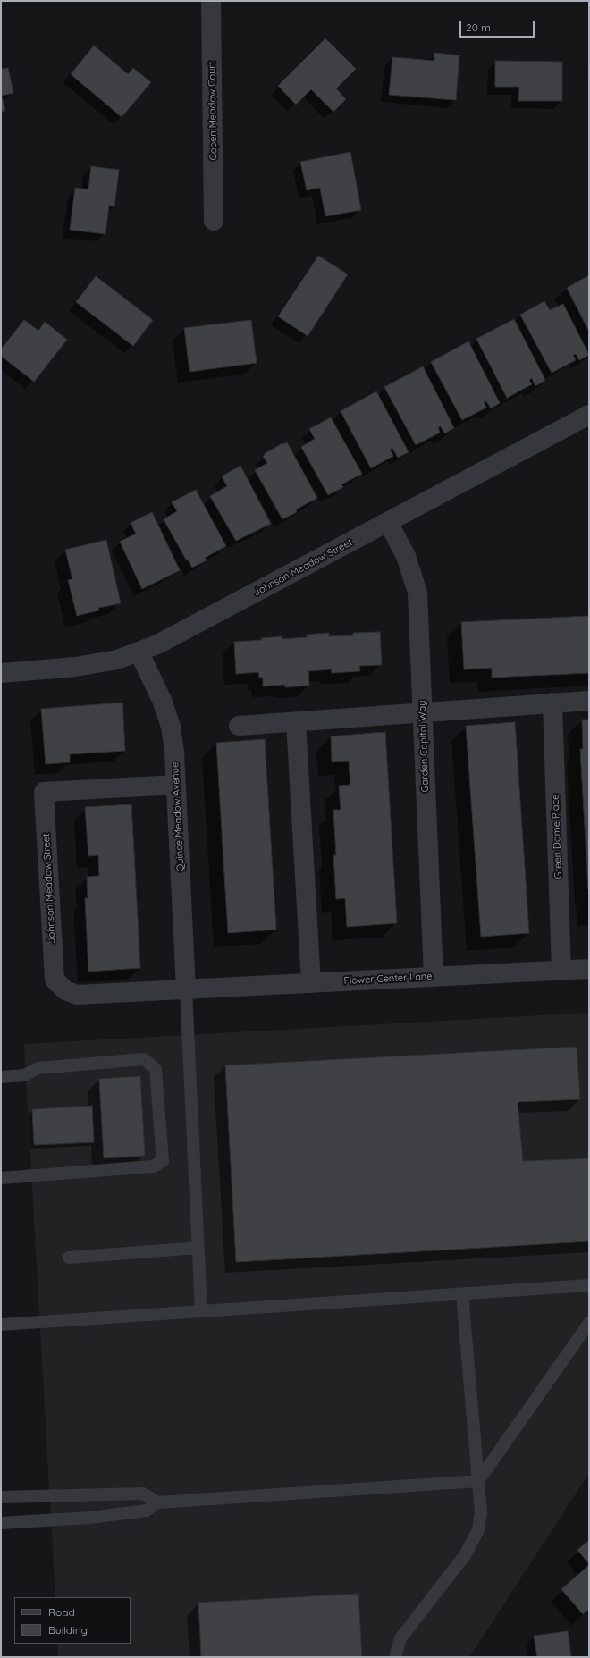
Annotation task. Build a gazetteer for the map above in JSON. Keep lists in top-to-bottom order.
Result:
{
  "streets": {
    "street": [
      "Copen Meadow Court",
      "Johnson Meadow Street",
      "Garden Capital Way",
      "Quince Meadow Avenue",
      "Green Dome Place",
      "Flower Center Lane"
    ]
  },
  "crossings": [
    ["Johnson Meadow Street", "Garden Capital Way"],
    ["Johnson Meadow Street", "Quince Meadow Avenue"],
    ["Johnson Meadow Street", "Flower Center Lane"],
    ["Garden Capital Way", "Flower Center Lane"],
    ["Quince Meadow Avenue", "Flower Center Lane"],
    ["Green Dome Place", "Flower Center Lane"]
  ],
  "legend": ["Road", "Building"],
  "scale_bar": "20 m"
}
